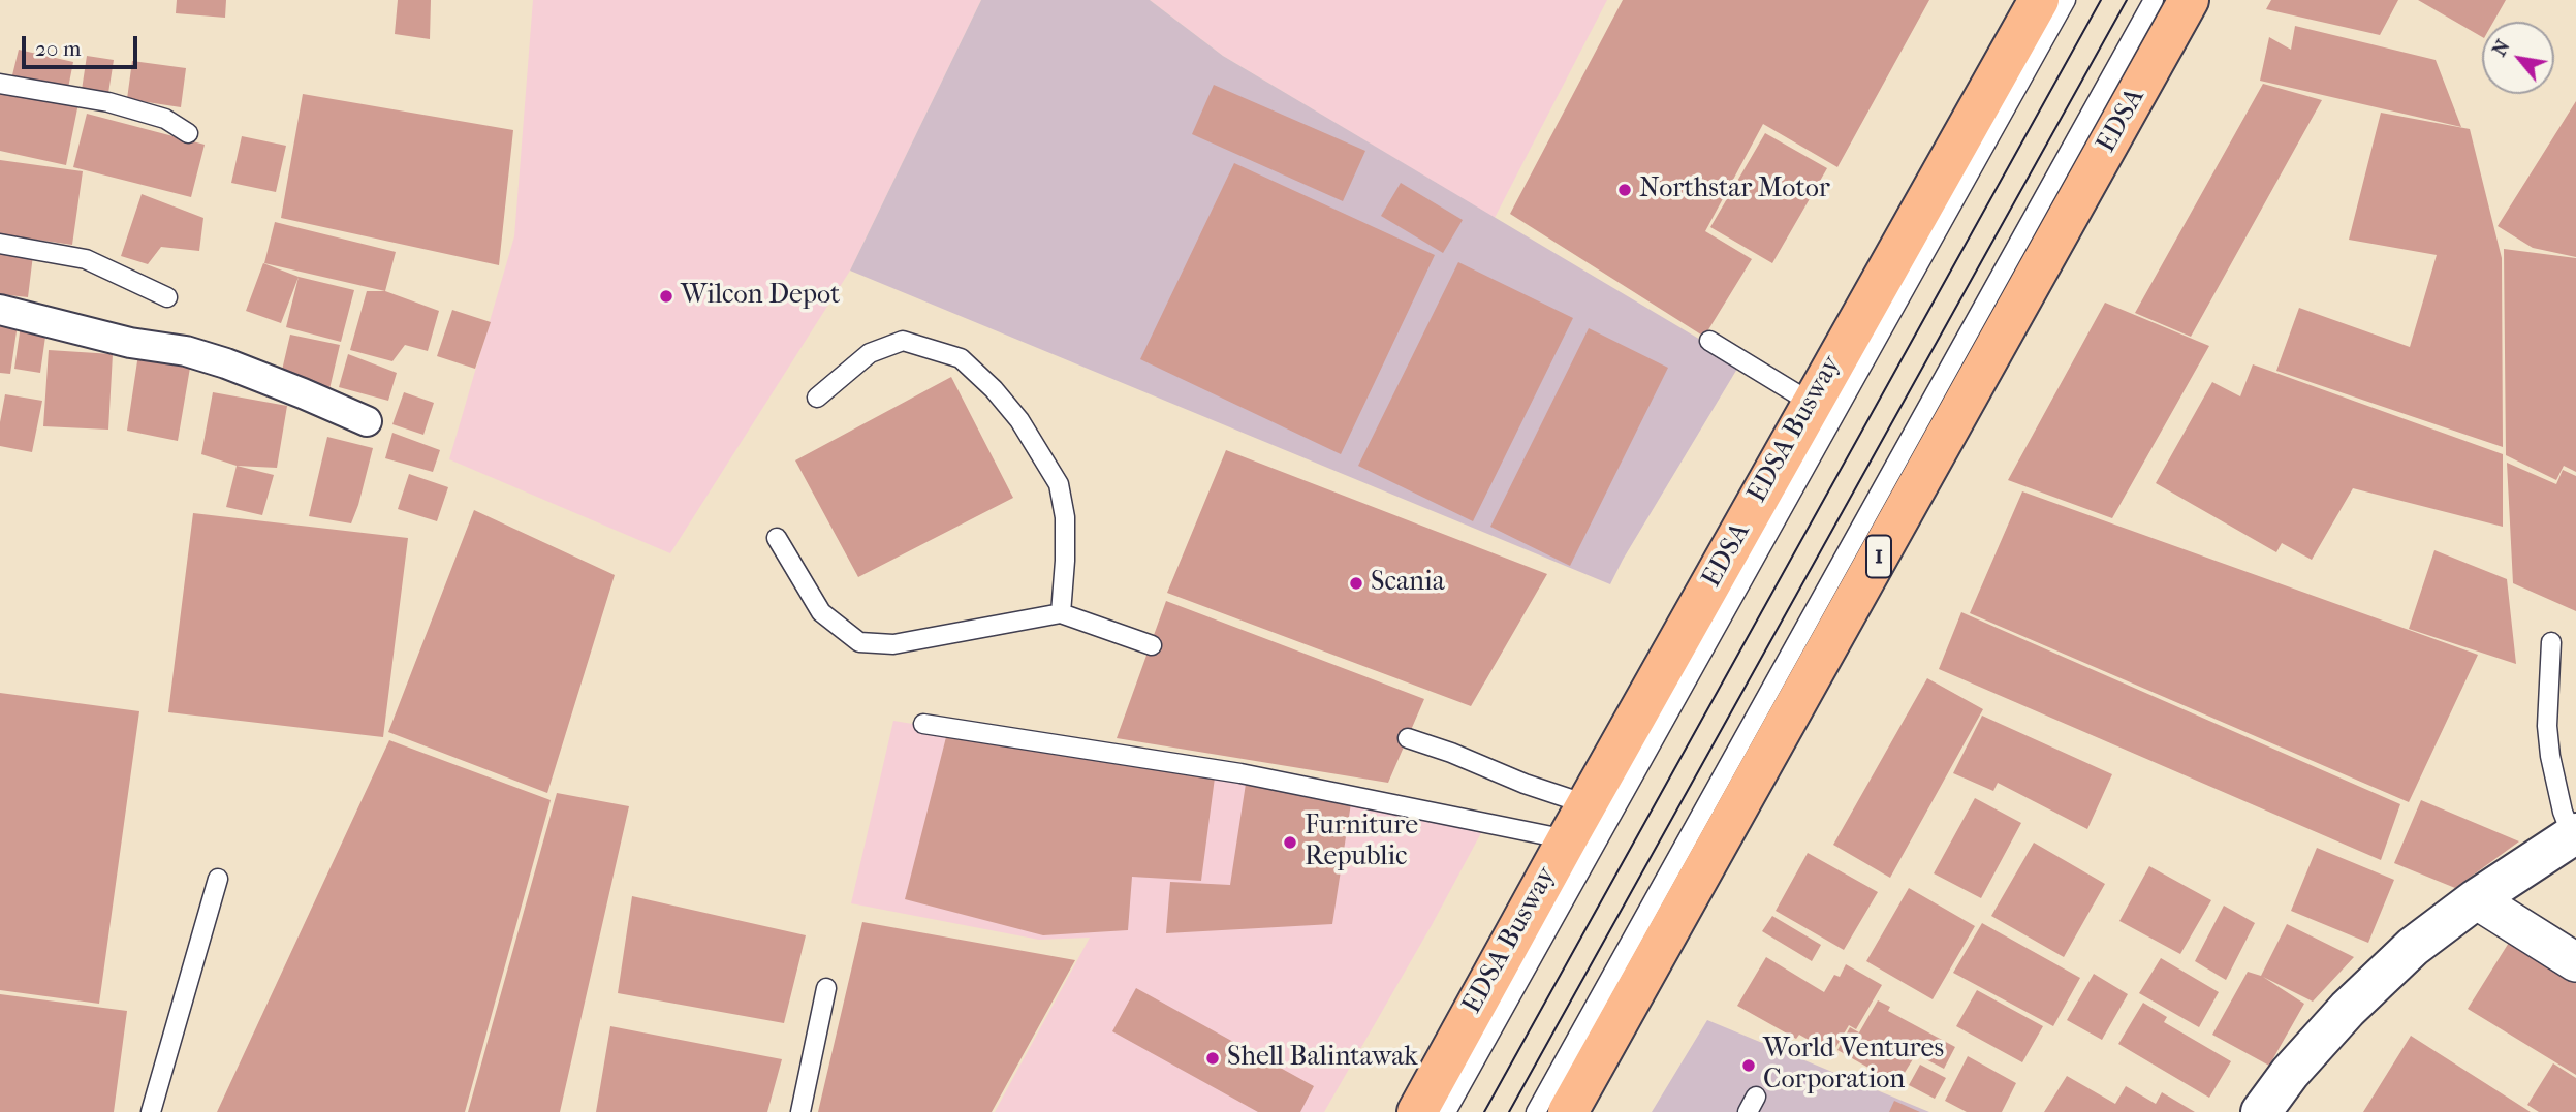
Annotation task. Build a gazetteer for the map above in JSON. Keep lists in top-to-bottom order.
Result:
{
  "streets": {
    "highway": ["EDSA", "1"],
    "lane": ["EDSA Busway"]
  },
  "places": [
    "Northstar Motor",
    "Wilcon Depot",
    "Scania",
    "Furniture Republic",
    "Shell Balintawak",
    "World Ventures Corporation"
  ],
  "scale_bar": "20 m",
  "north": "top left"
}
